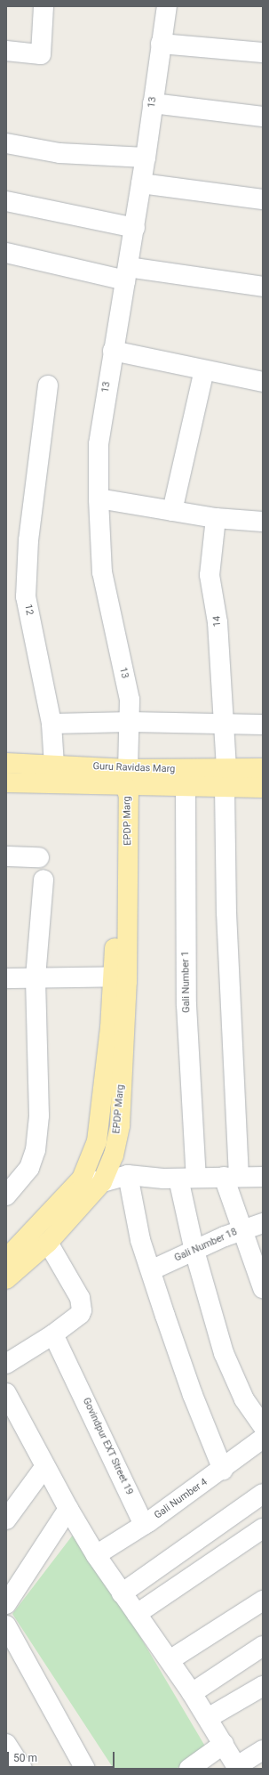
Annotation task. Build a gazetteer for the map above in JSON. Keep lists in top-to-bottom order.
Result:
{
  "streets": {
    "main road": ["Guru Ravidas Marg", "EPDP Marg"],
    "street": [
      "13",
      "12",
      "14",
      "Gali Number 1",
      "Gali Number 18",
      "Govindpur EXT Street 19",
      "Gali Number 4"
    ]
  },
  "crossings": [
    ["13", "Guru Ravidas Marg"],
    ["13", "EPDP Marg"],
    ["12", "Guru Ravidas Marg"],
    ["14", "Guru Ravidas Marg"],
    ["14", "Gali Number 18"],
    ["Guru Ravidas Marg", "EPDP Marg"],
    ["Guru Ravidas Marg", "Gali Number 1"],
    ["Gali Number 1", "Gali Number 18"],
    ["Govindpur EXT Street 19", "Gali Number 4"]
  ],
  "scale_bar": "50 m"
}
